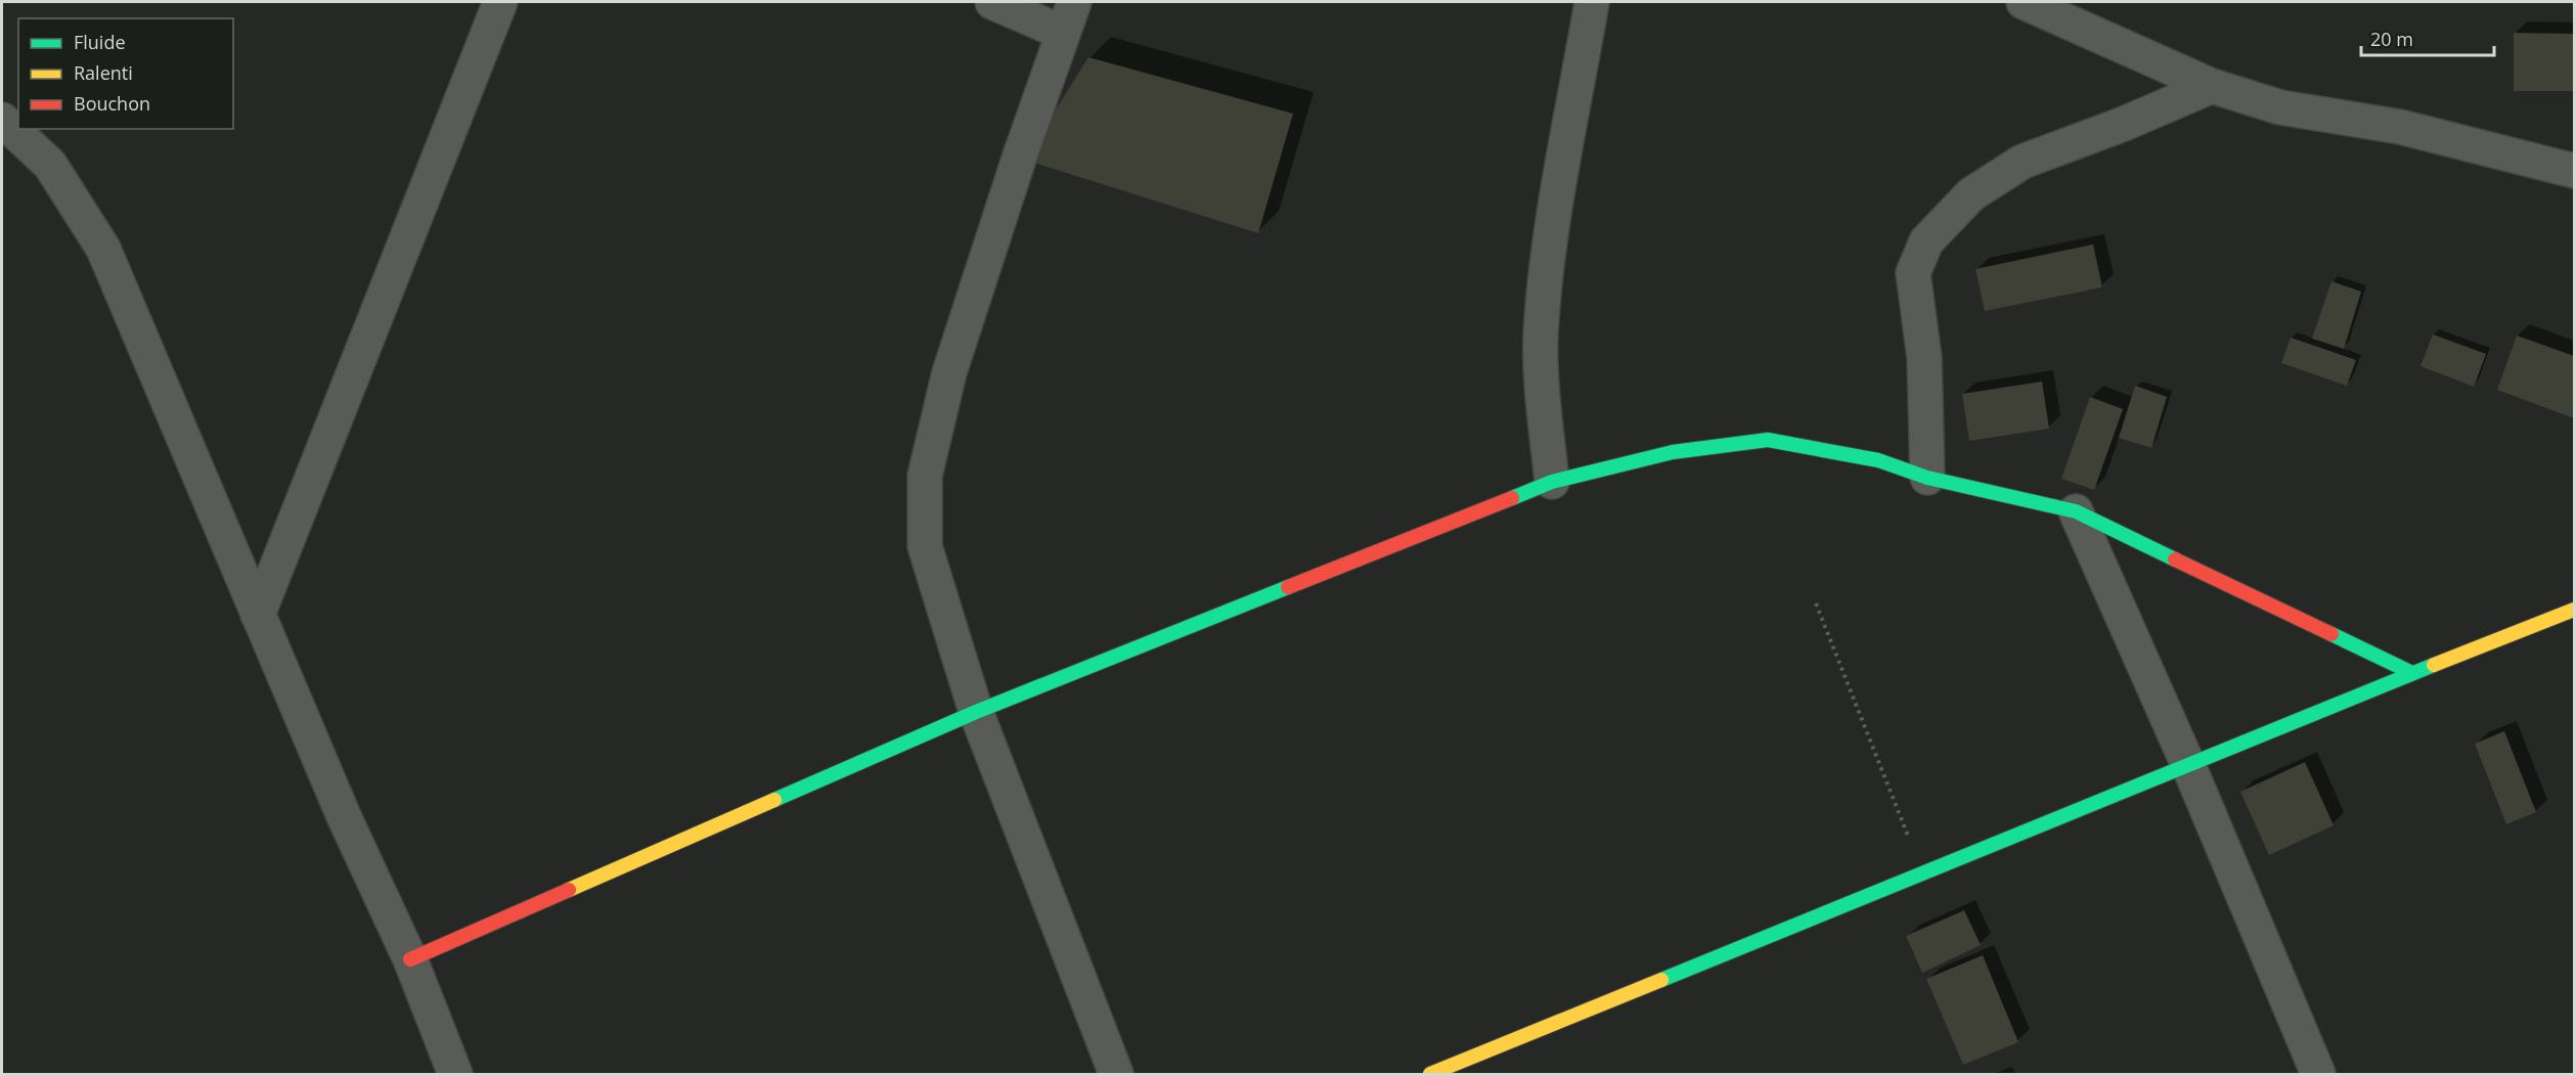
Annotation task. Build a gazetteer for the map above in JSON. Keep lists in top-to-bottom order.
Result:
{
  "legend": ["Fluide", "Ralenti", "Bouchon"],
  "scale_bar": "20 m"
}
